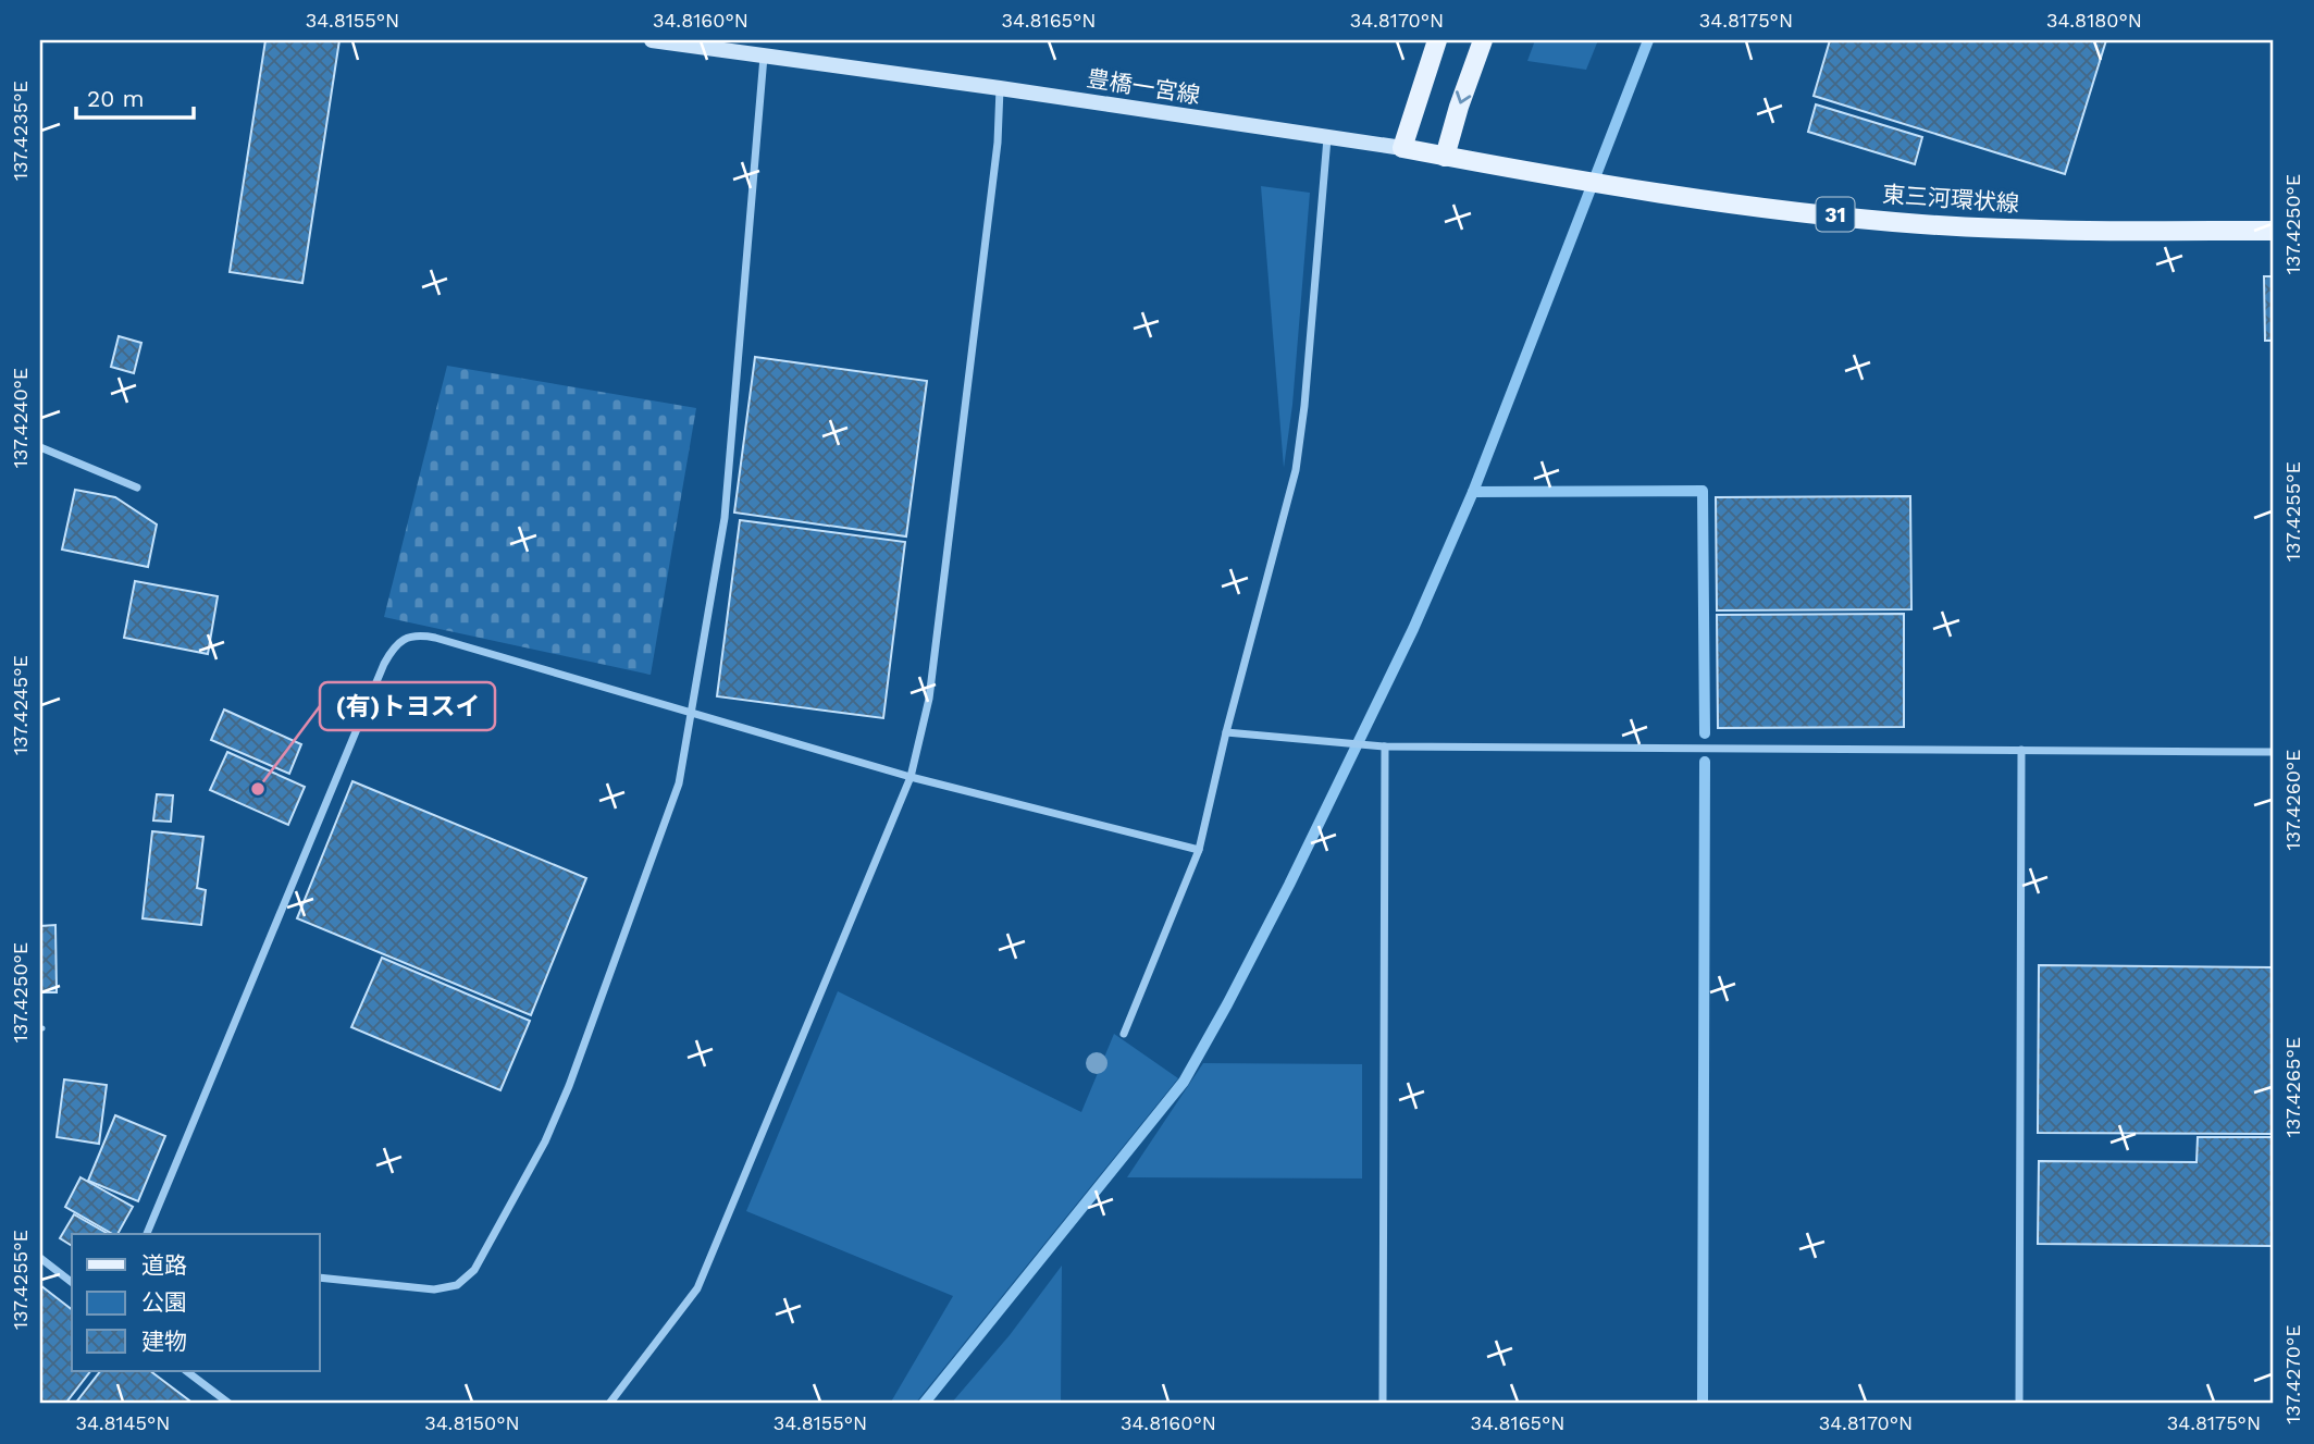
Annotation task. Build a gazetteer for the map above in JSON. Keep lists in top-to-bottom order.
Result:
{
  "streets": {
    "main road": ["豊橋一宮線", "東三河環状線", "31"]
  },
  "crossings": [
    ["豊橋一宮線", "東三河環状線"]
  ],
  "places": ["(有)トヨスイ"],
  "legend": ["道路", "公園", "建物"],
  "scale_bar": "20 m",
  "coordinates": [
    "34.8155°N",
    "34.8160°N",
    "34.8165°N",
    "34.8170°N",
    "34.8175°N",
    "34.8180°N",
    "137.4235°E",
    "137.4250°E",
    "137.4240°E",
    "137.4255°E",
    "137.4245°E",
    "137.4260°E",
    "137.4265°E",
    "137.4270°E",
    "34.8145°N",
    "34.8150°N"
  ]
}
